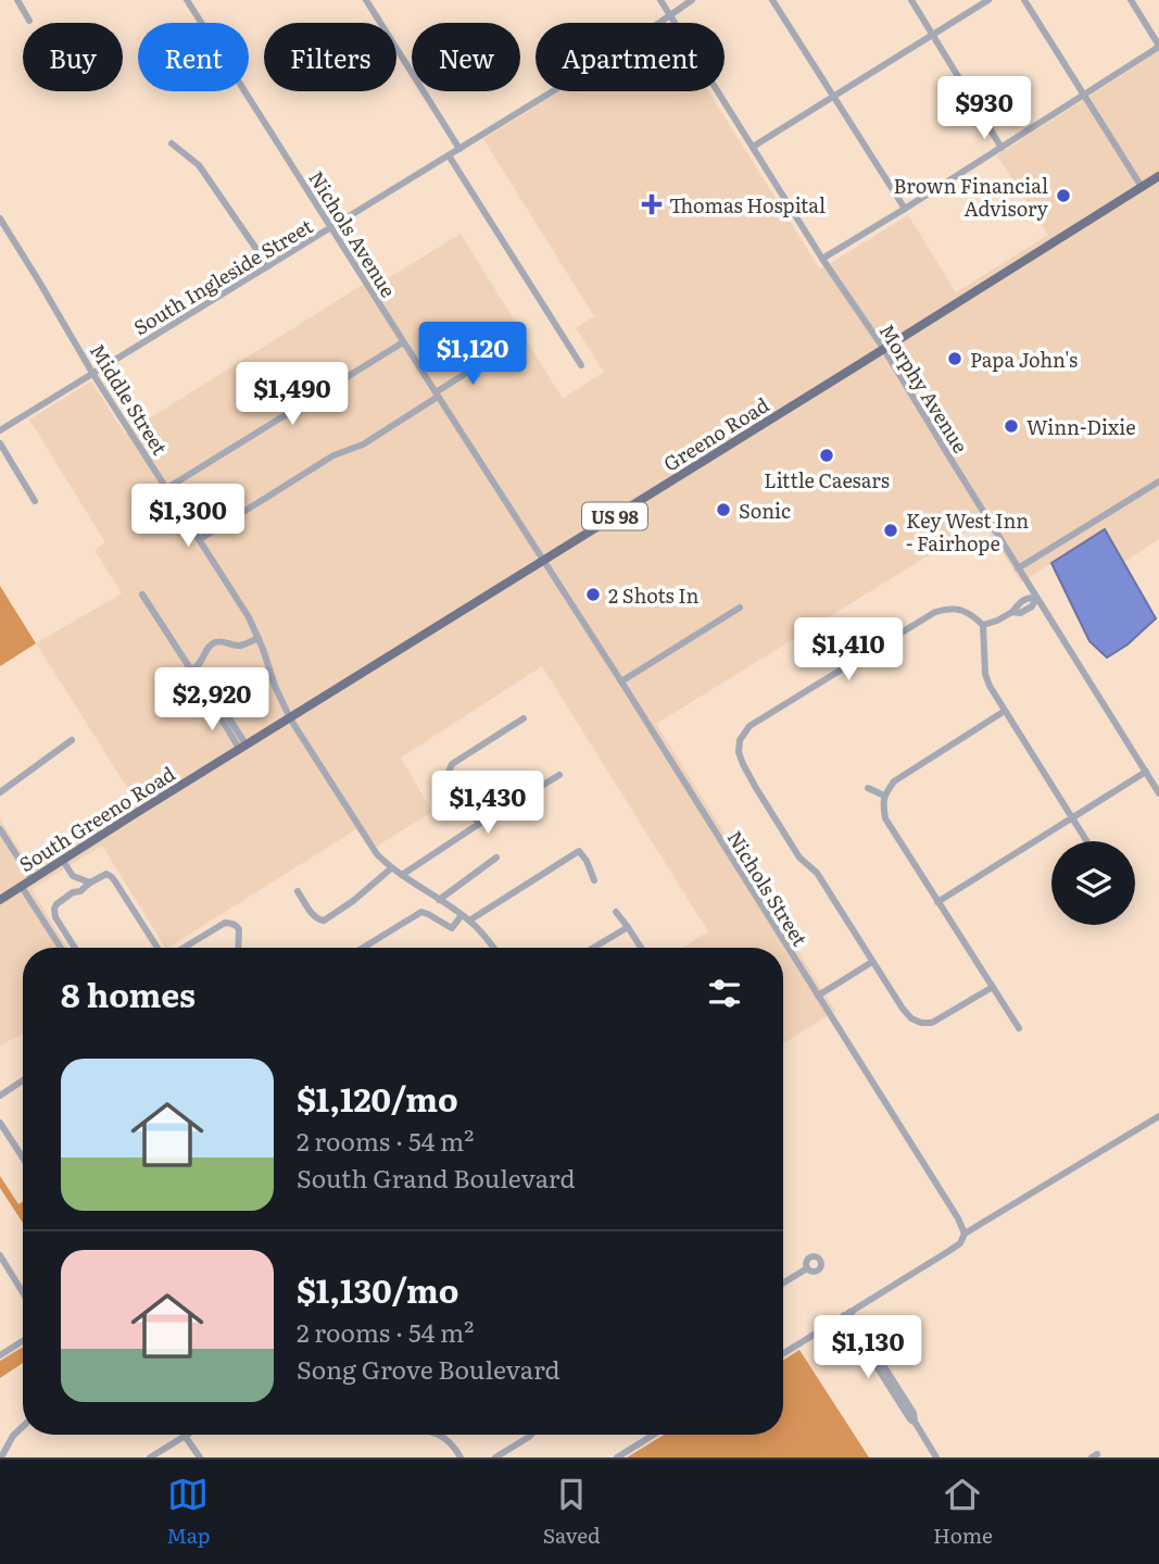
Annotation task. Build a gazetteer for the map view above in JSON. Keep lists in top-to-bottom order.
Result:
{
  "streets": {
    "main road": ["Greeno Road", "US 98", "South Greeno Road"],
    "street": [
      "Nichols Avenue",
      "South Ingleside Street",
      "Morphy Avenue",
      "Middle Street",
      "Nichols Street"
    ]
  },
  "crossings": [
    ["Nichols Avenue", "South Ingleside Street"],
    ["Nichols Avenue", "Greeno Road"],
    ["Nichols Avenue", "Nichols Street"],
    ["South Ingleside Street", "Morphy Avenue"],
    ["South Ingleside Street", "Middle Street"],
    ["Morphy Avenue", "Greeno Road"],
    ["Middle Street", "Greeno Road"],
    ["Middle Street", "South Greeno Road"],
    ["Greeno Road", "South Greeno Road"],
    ["Greeno Road", "Nichols Street"]
  ],
  "places": {
    "other": [
      "Brown Financial Advisory",
      "Papa John's",
      "Winn-Dixie",
      "Little Caesars",
      "Sonic",
      "Key West Inn - Fairhope",
      "2 Shots In"
    ],
    "health": ["Thomas Hospital"]
  },
  "page": {
    "chip": [
      "Buy",
      "Rent",
      "Filters",
      "New",
      "Apartment"
    ],
    "price": [
      "$930",
      "$1,120",
      "$1,490",
      "$1,300",
      "$1,410",
      "$2,920",
      "$1,430",
      "$1,130"
    ],
    "heading": "8 homes",
    "list": [
      {
        "name": "$1,120/mo",
        "note": "2 rooms · 54 m² · South Grand Boulevard"
      },
      {
        "name": "$1,130/mo",
        "note": "2 rooms · 54 m² · Song Grove Boulevard"
      }
    ],
    "tabs": ["Map", "Saved", "Home"]
  }
}
